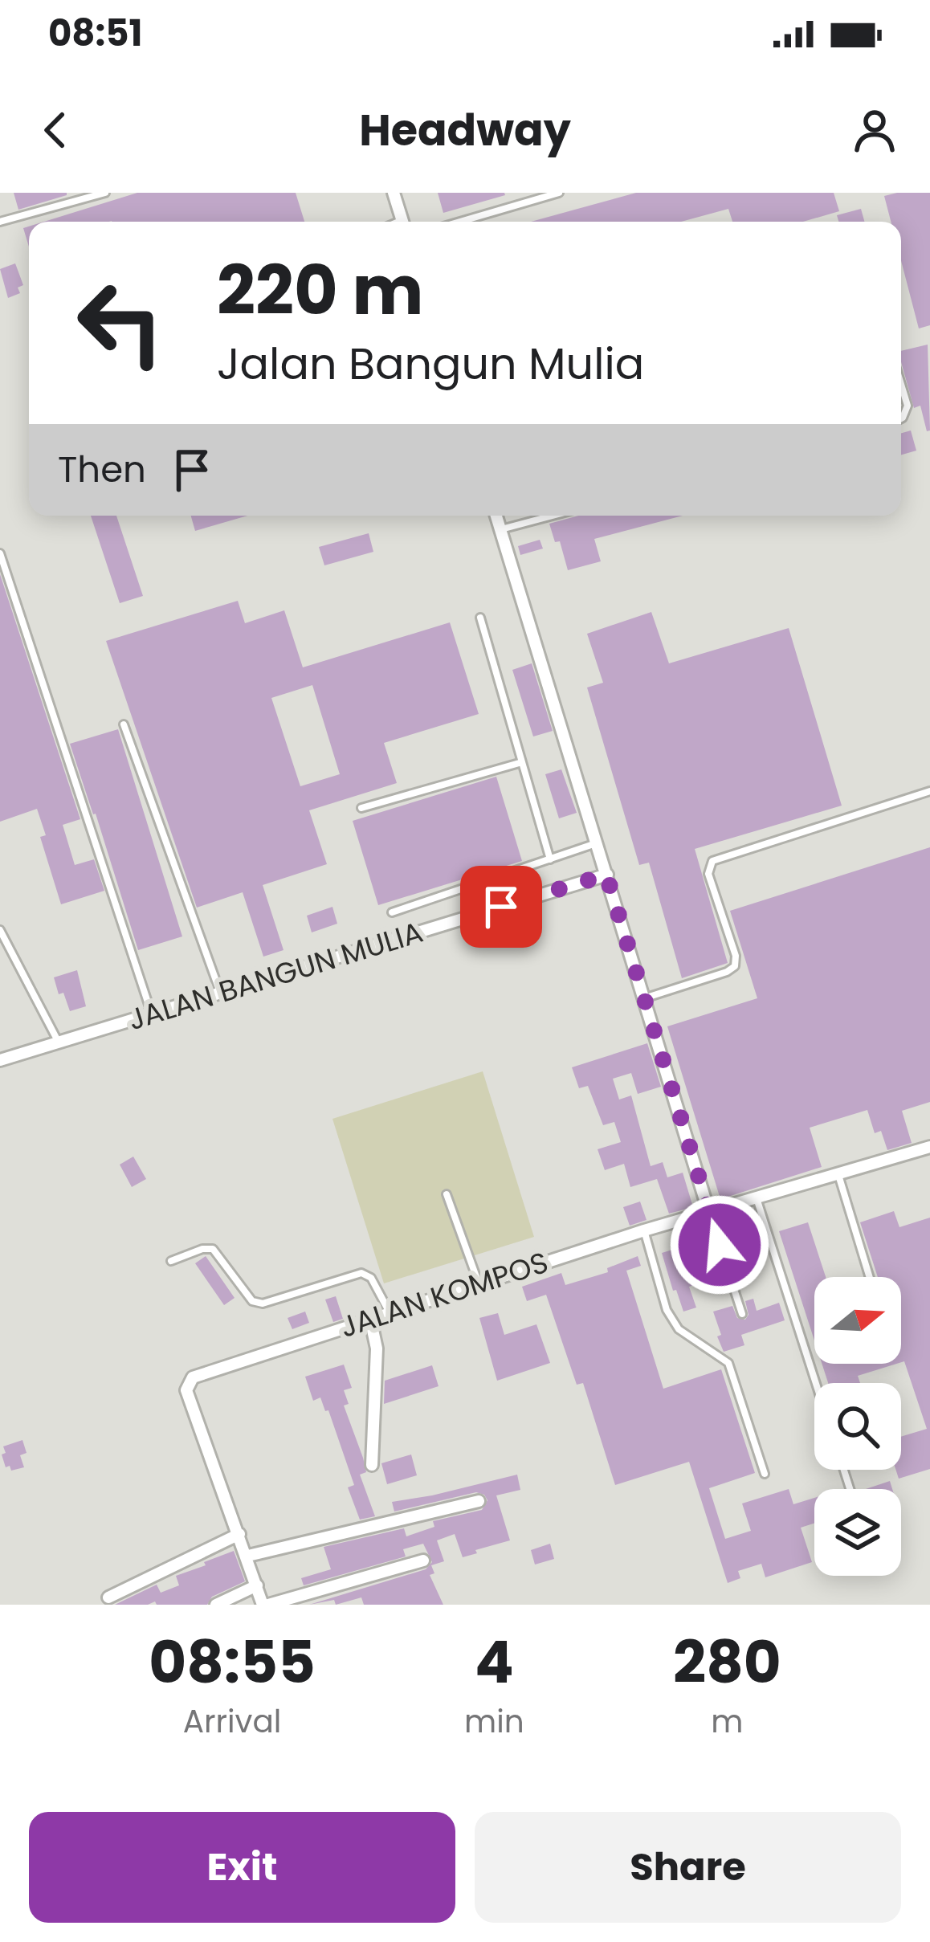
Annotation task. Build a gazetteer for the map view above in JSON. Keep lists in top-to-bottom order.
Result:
{
  "streets": {
    "street": ["JALAN BANGUN MULIA", "JALAN KOMPOS"]
  },
  "north": "right",
  "page": {
    "status": "08:51",
    "header": "Headway",
    "turn": ["220 m", "Jalan Bangun Mulia"],
    "then": "Then",
    "eta": [
      "08:55",
      "Arrival",
      "4",
      "min",
      "280",
      "m"
    ],
    "buttons": ["Exit", "Share"]
  }
}
